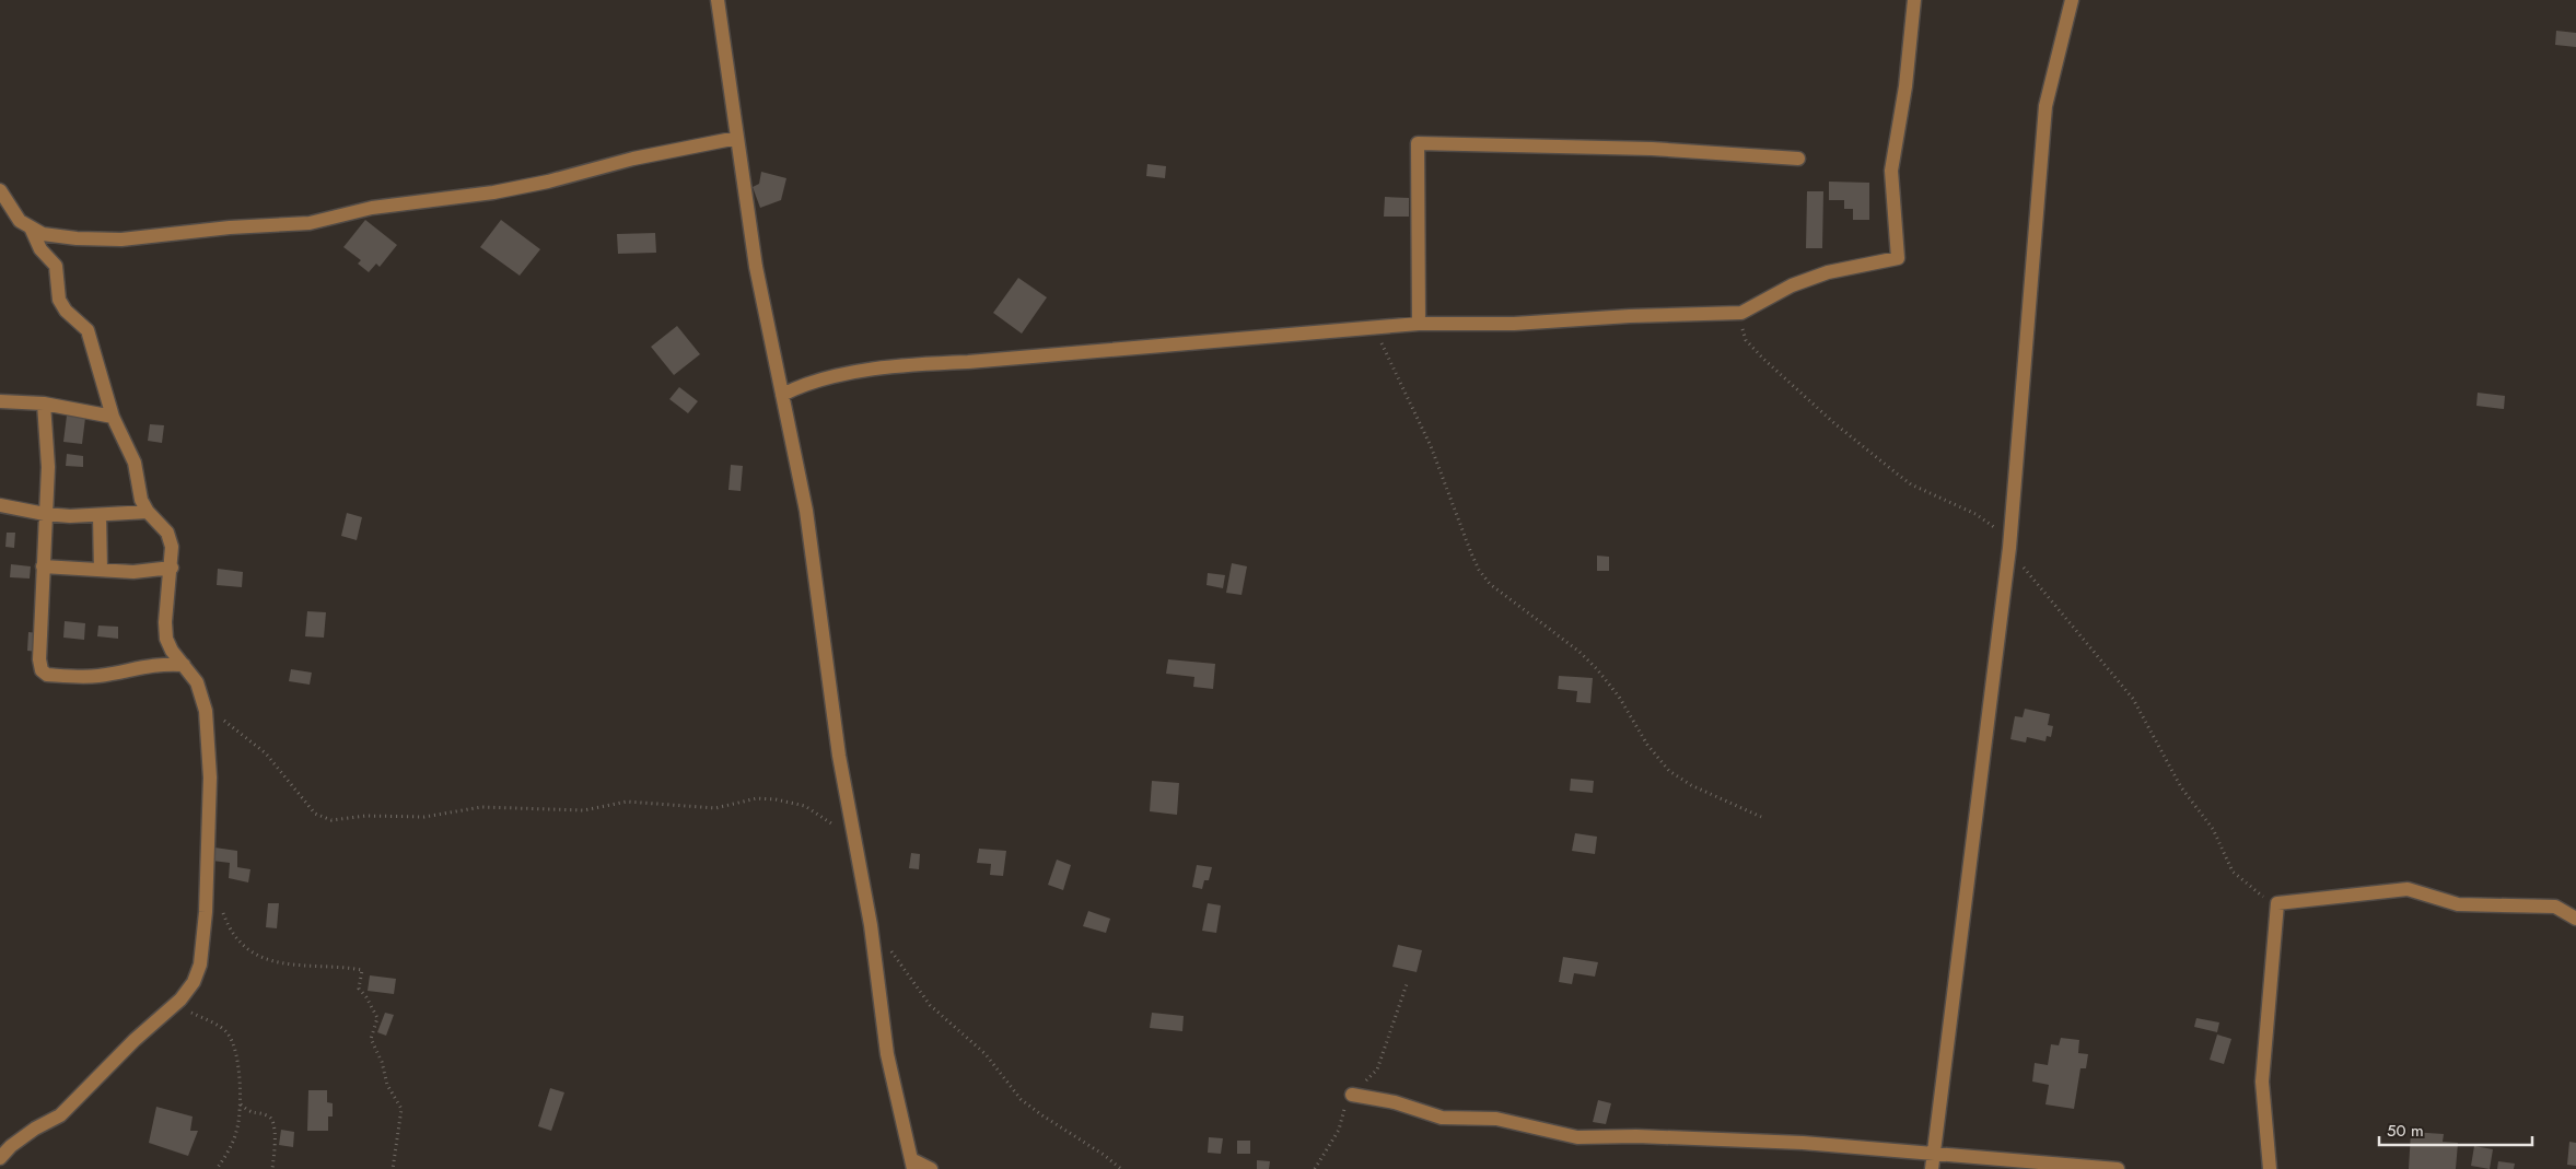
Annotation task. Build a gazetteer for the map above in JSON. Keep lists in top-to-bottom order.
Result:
{
  "scale_bar": "50 m"
}
